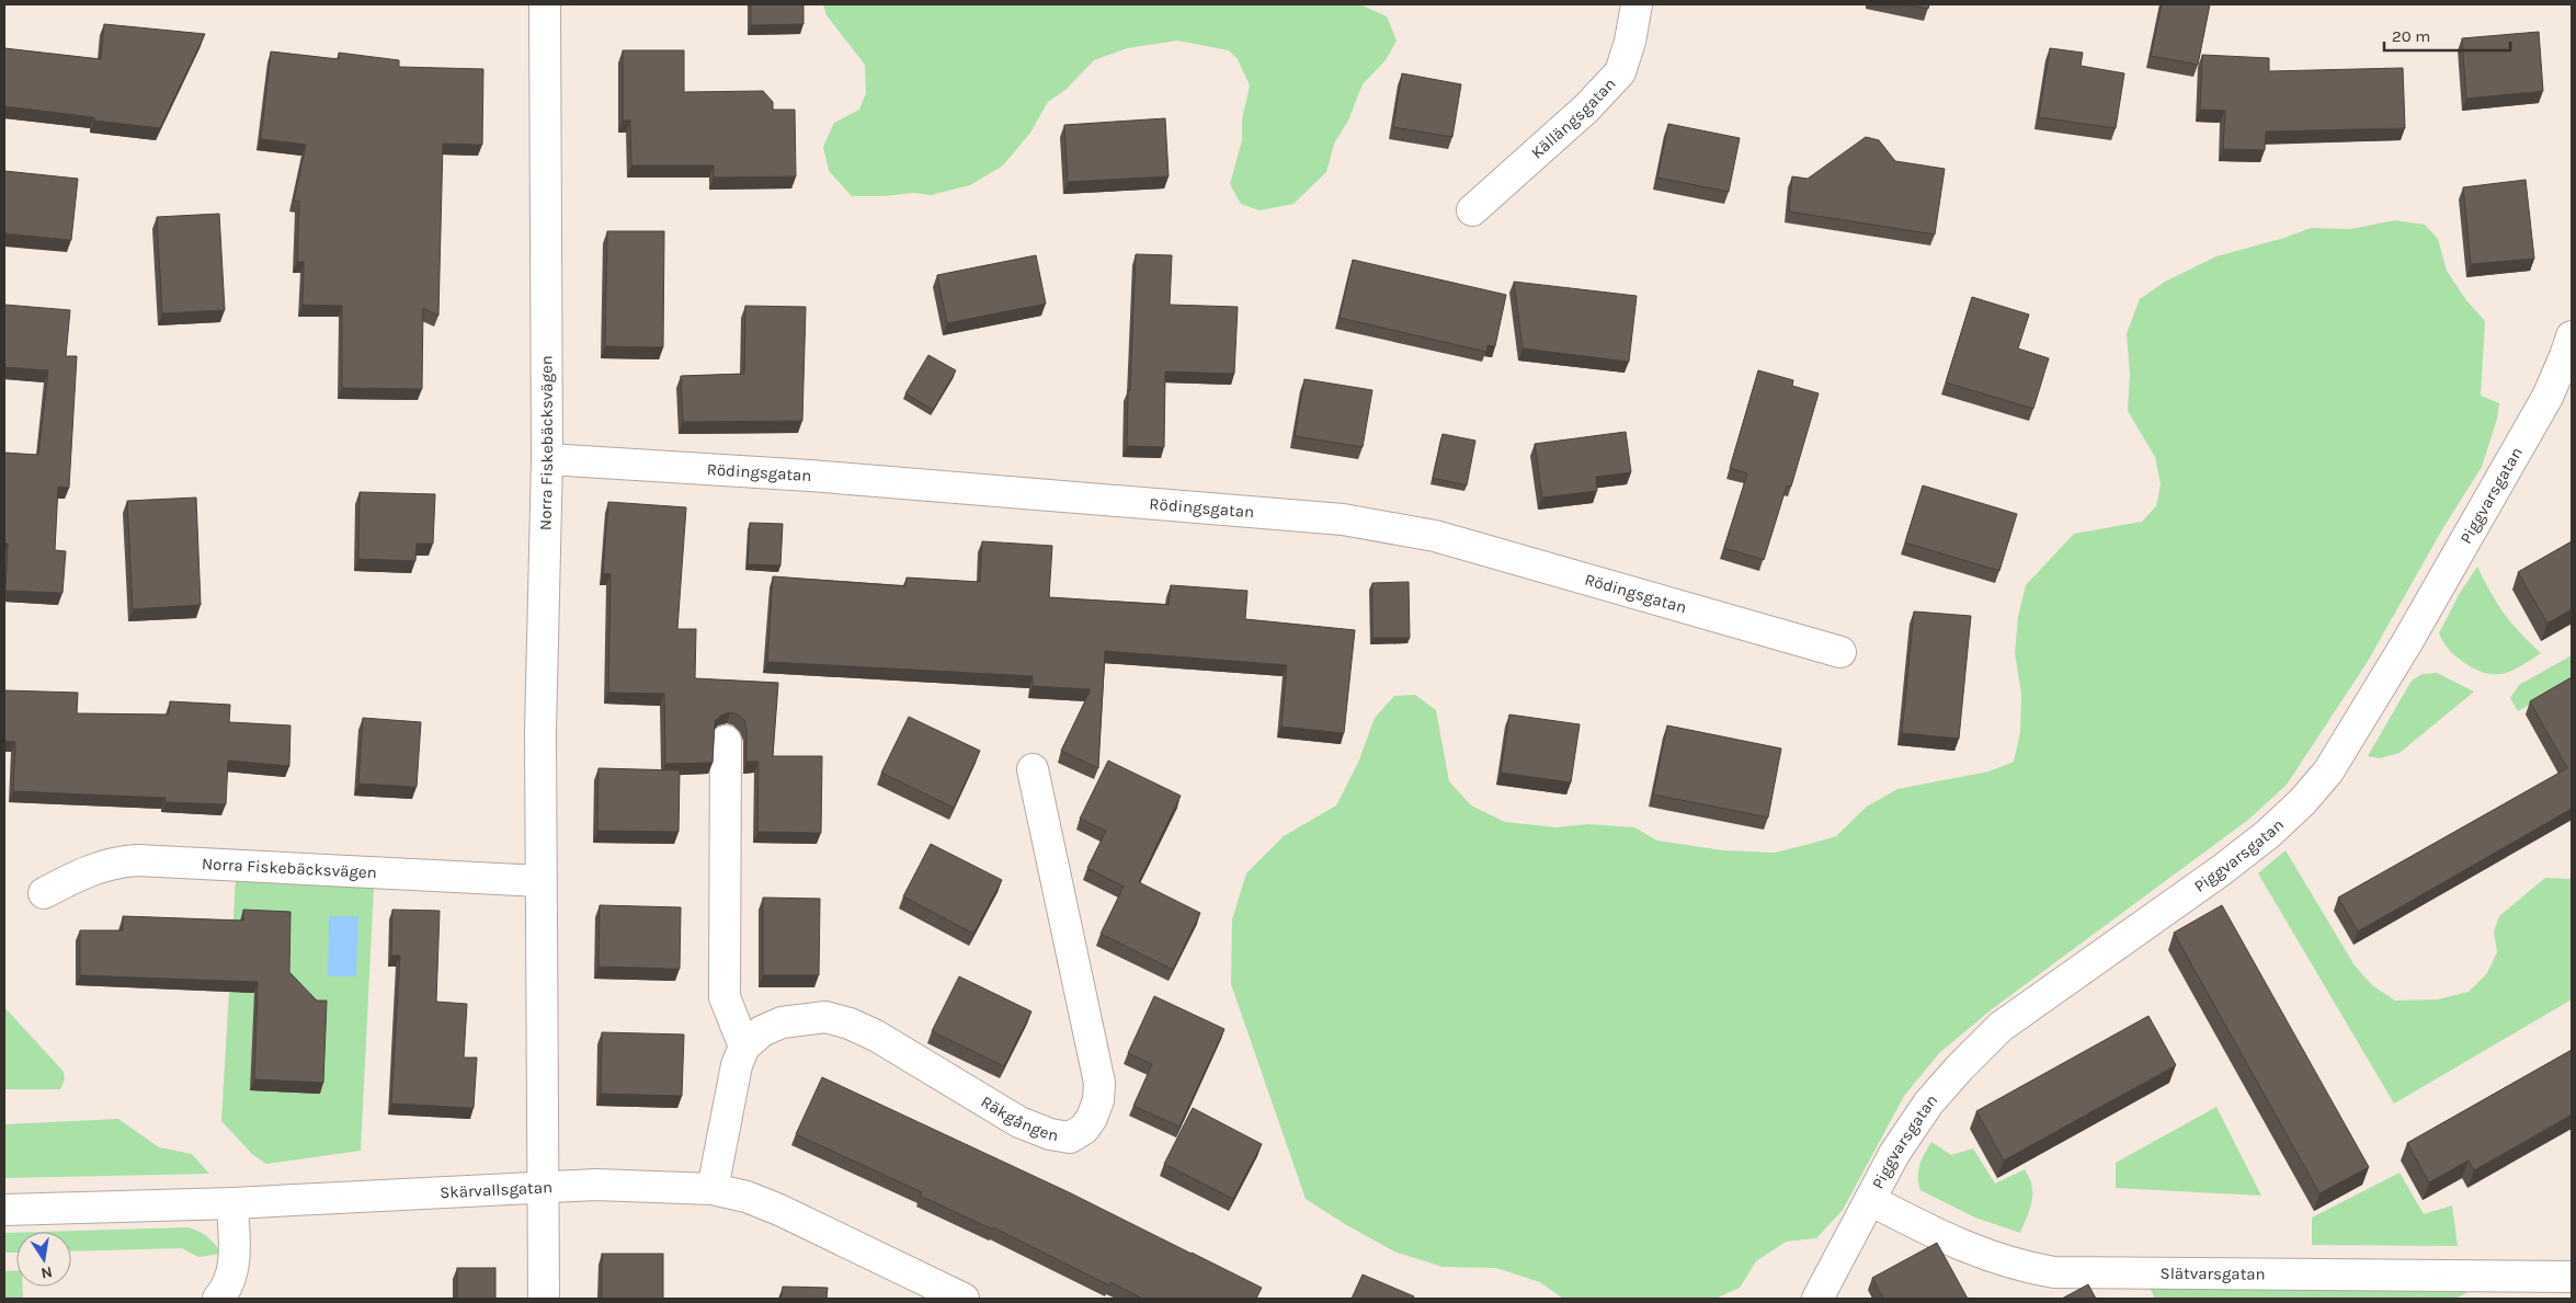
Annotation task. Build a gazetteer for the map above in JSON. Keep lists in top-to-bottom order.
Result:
{
  "streets": {
    "street": [
      "Källängsgatan",
      "Norra Fiskebäcksvägen",
      "Rödingsgatan",
      "Piggvarsgatan",
      "Räkgången",
      "Skärvallsgatan",
      "Slätvarsgatan"
    ]
  },
  "crossings": [
    ["Norra Fiskebäcksvägen", "Rödingsgatan"],
    ["Norra Fiskebäcksvägen", "Skärvallsgatan"],
    ["Piggvarsgatan", "Slätvarsgatan"]
  ],
  "scale_bar": "20 m",
  "north": "bottom"
}
